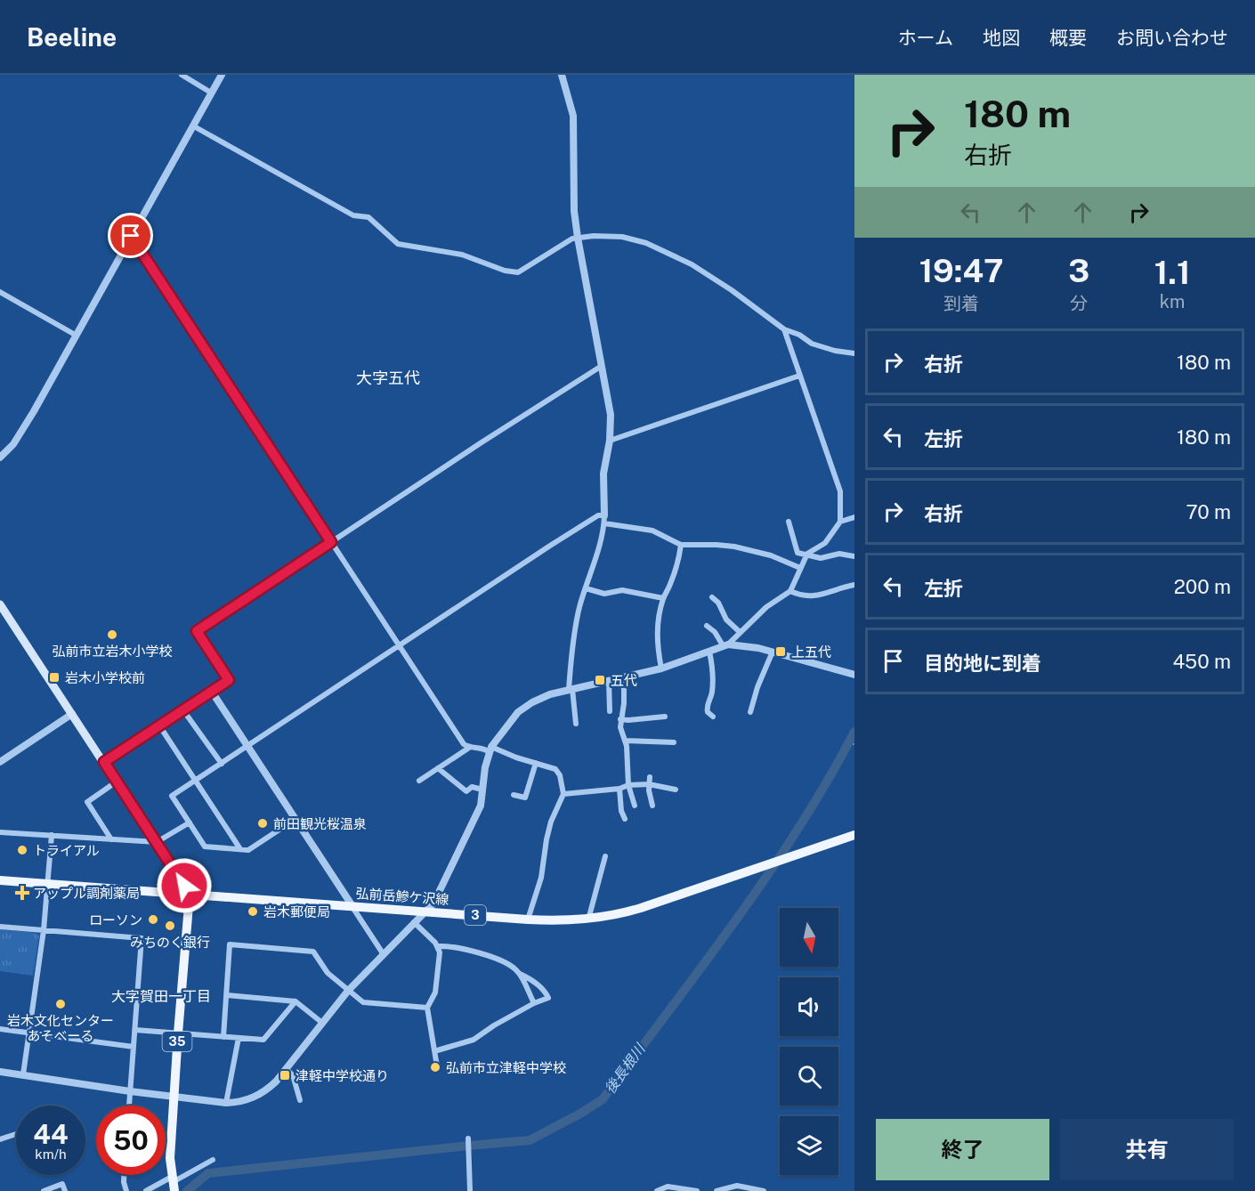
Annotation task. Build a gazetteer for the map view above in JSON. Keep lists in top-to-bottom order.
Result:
{
  "streets": {
    "main road": ["弘前岳鰺ケ沢線", "3", "35"]
  },
  "crossings": [
    ["弘前岳鰺ケ沢線", "35"]
  ],
  "districts": ["大字五代", "大字賀田一丁目"],
  "water": ["後長根川"],
  "places": {
    "other": [
      "弘前市立岩木小学校",
      "前田観光桜温泉",
      "トライアル",
      "岩木郵便局",
      "ローソン",
      "みちのく銀行",
      "岩木文化センター あそべーる",
      "弘前市立津軽中学校"
    ],
    "transit": [
      "上五代",
      "岩木小学校前",
      "五代",
      "津軽中学校通り"
    ],
    "health": ["アップル調剤薬局"]
  },
  "north": "bottom",
  "page": {
    "header": "Beeline",
    "nav": [
      "ホーム",
      "地図",
      "概要",
      "お問い合わせ"
    ],
    "turn": ["180 m", "右折"],
    "eta": [
      "19:47",
      "到着",
      "3",
      "分",
      "1.1",
      "km"
    ],
    "list": [
      {
        "name": "右折",
        "value": "180 m"
      },
      {
        "name": "左折",
        "value": "180 m"
      },
      {
        "name": "右折",
        "value": "70 m"
      },
      {
        "name": "左折",
        "value": "200 m"
      },
      {
        "name": "目的地に到着",
        "value": "450 m"
      }
    ],
    "speed": "44 km/h",
    "limit": "50",
    "buttons": ["終了", "共有"]
  }
}
